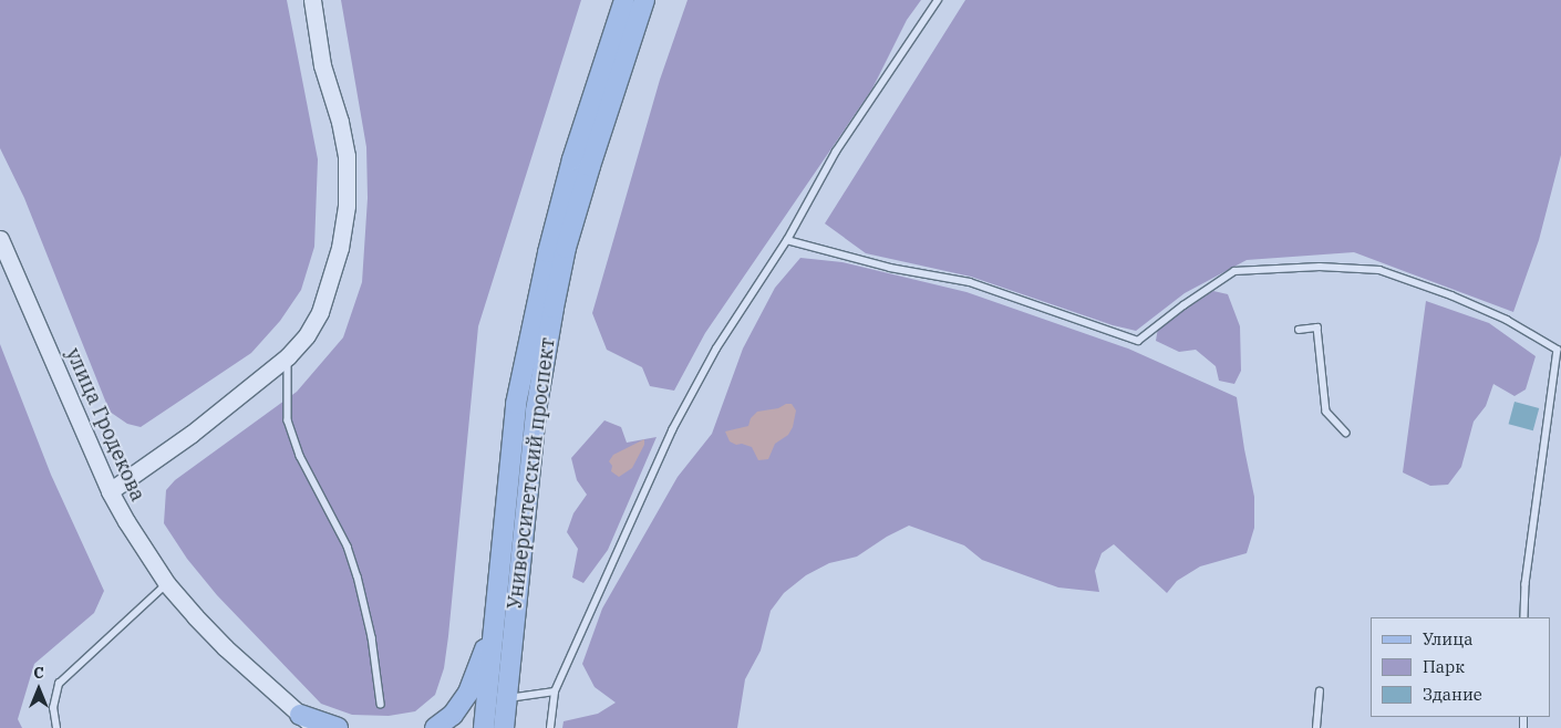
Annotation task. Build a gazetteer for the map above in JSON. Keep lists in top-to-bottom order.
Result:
{
  "streets": {
    "main road": ["улица Гродекова", "Университетский проспект"]
  },
  "legend": ["Улица", "Парк", "Здание"],
  "north": "top"
}
